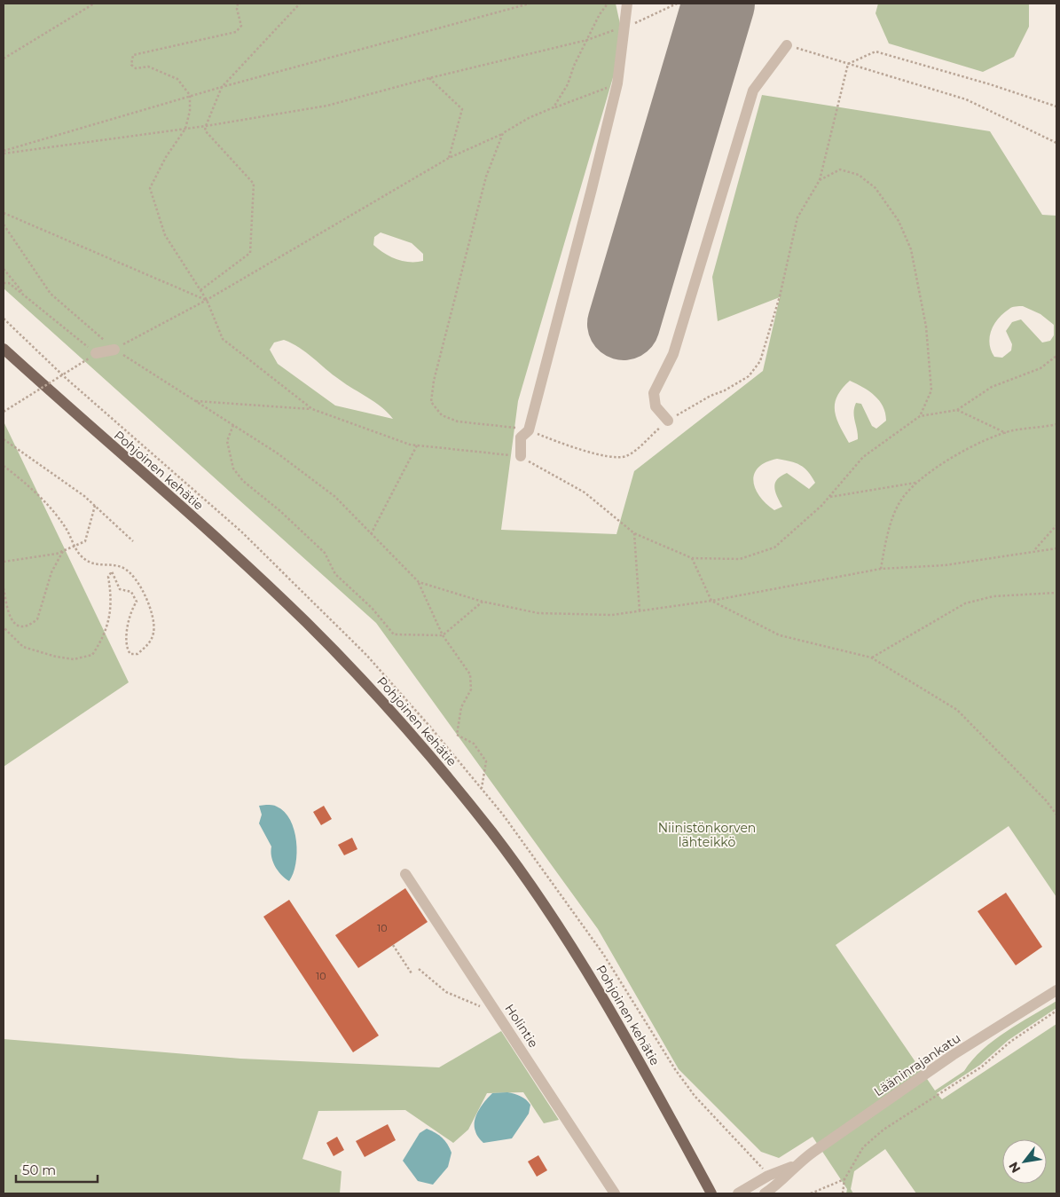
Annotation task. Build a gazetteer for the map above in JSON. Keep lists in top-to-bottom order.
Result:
{
  "streets": {
    "main road": ["Pohjoinen kehätie"],
    "street": ["Holintie", "Lääninrajankatu"]
  },
  "parks": ["Niinistönkorven lähteikkö"],
  "house_numbers": ["10", "10"],
  "scale_bar": "50 m",
  "north": "bottom left"
}
